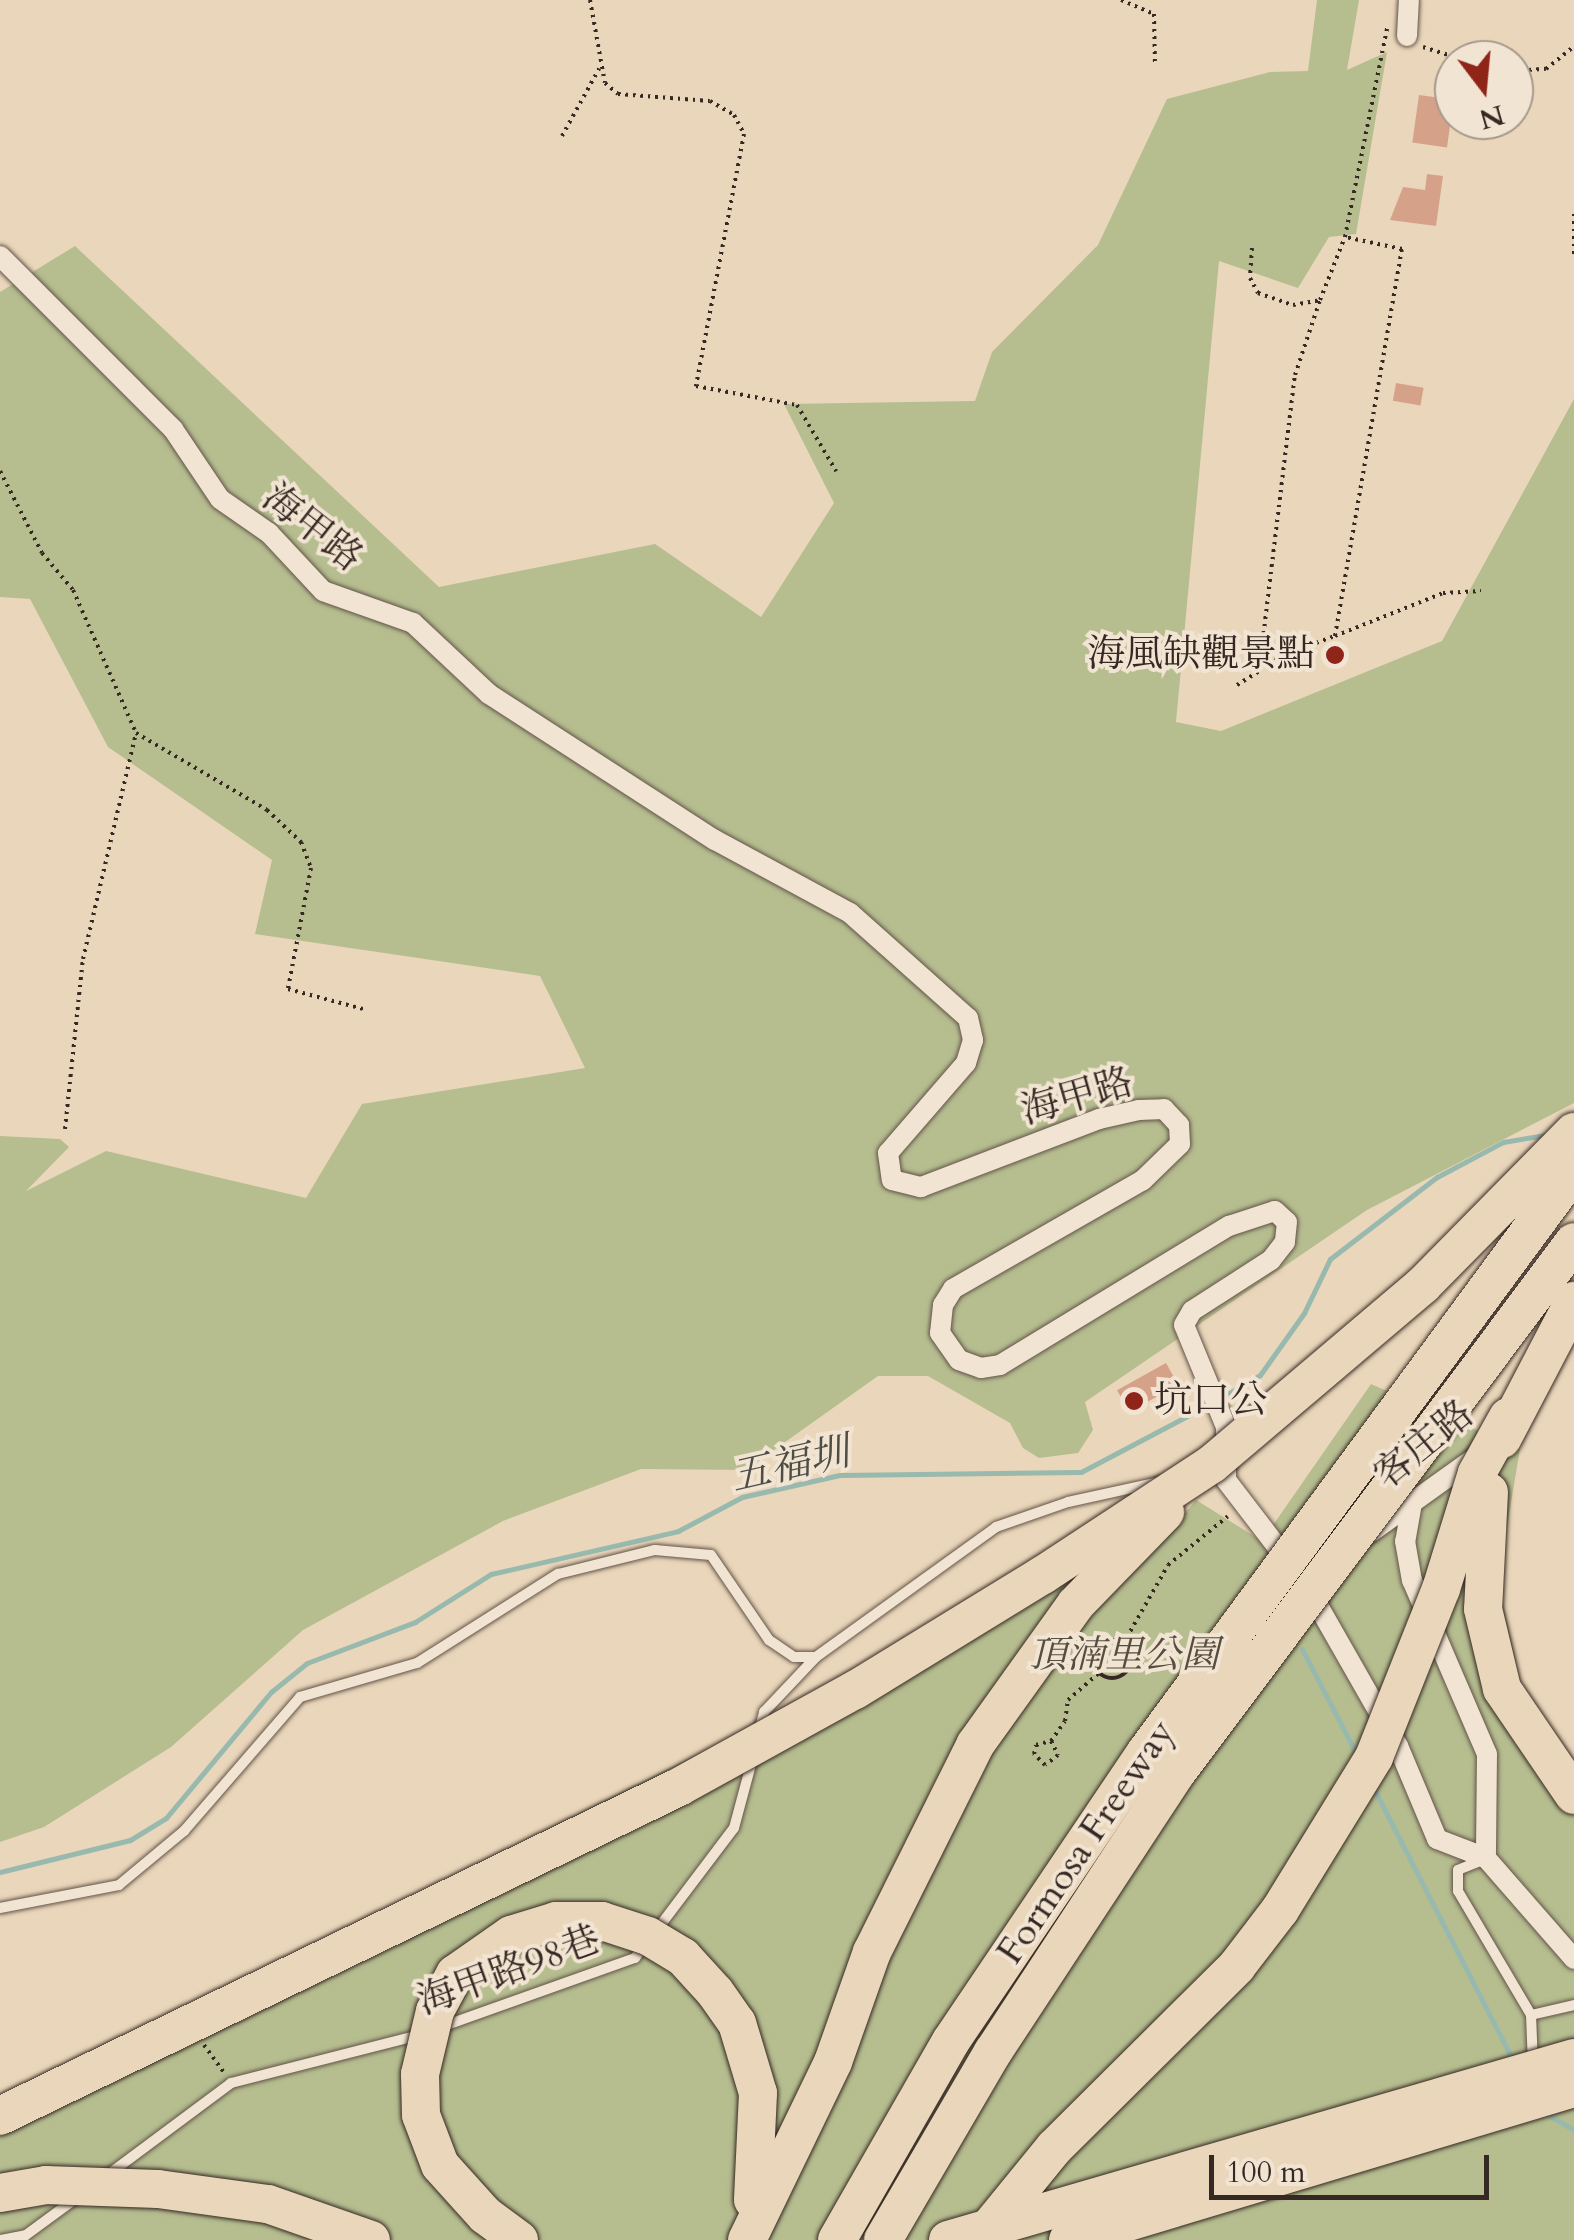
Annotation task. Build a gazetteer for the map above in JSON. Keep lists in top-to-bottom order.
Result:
{
  "streets": {
    "highway": ["Formosa Freeway"],
    "street": ["海甲路", "客庄路"],
    "lane": ["海甲路98巷"]
  },
  "crossings": [
    ["海甲路", "海甲路98巷"]
  ],
  "water": ["五福圳"],
  "parks": ["頂湳里公園"],
  "places": ["海風缺觀景點", "坑口公"],
  "scale_bar": "100 m",
  "north": "bottom"
}
